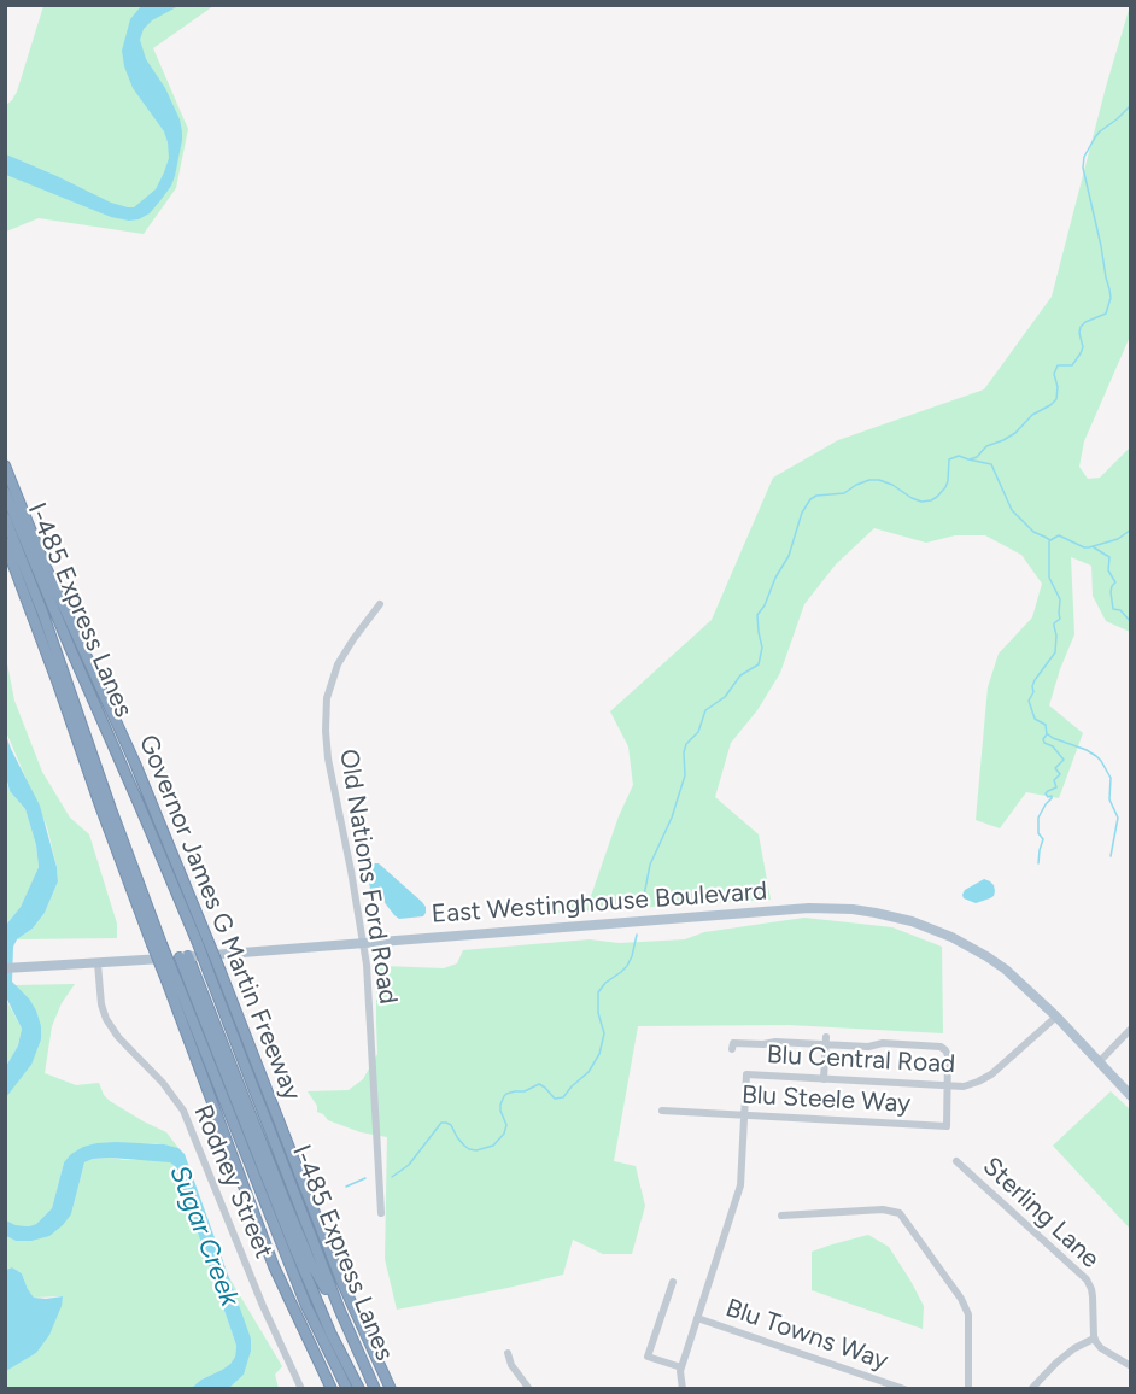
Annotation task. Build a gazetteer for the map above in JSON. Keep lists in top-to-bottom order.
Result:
{
  "streets": {
    "highway": ["I-485 Express Lanes", "Governor James G Martin Freeway"],
    "main road": ["East Westinghouse Boulevard"],
    "street": [
      "Old Nations Ford Road",
      "Blu Central Road",
      "Blu Steele Way",
      "Rodney Street",
      "Sterling Lane",
      "Blu Towns Way"
    ]
  },
  "crossings": [
    ["I-485 Express Lanes", "Governor James G Martin Freeway"],
    ["Old Nations Ford Road", "East Westinghouse Boulevard"],
    ["East Westinghouse Boulevard", "Blu Central Road"],
    ["East Westinghouse Boulevard", "Rodney Street"],
    ["Blu Central Road", "Blu Steele Way"],
    ["Blu Central Road", "Blu Towns Way"]
  ],
  "water": ["Sugar Creek"]
}
